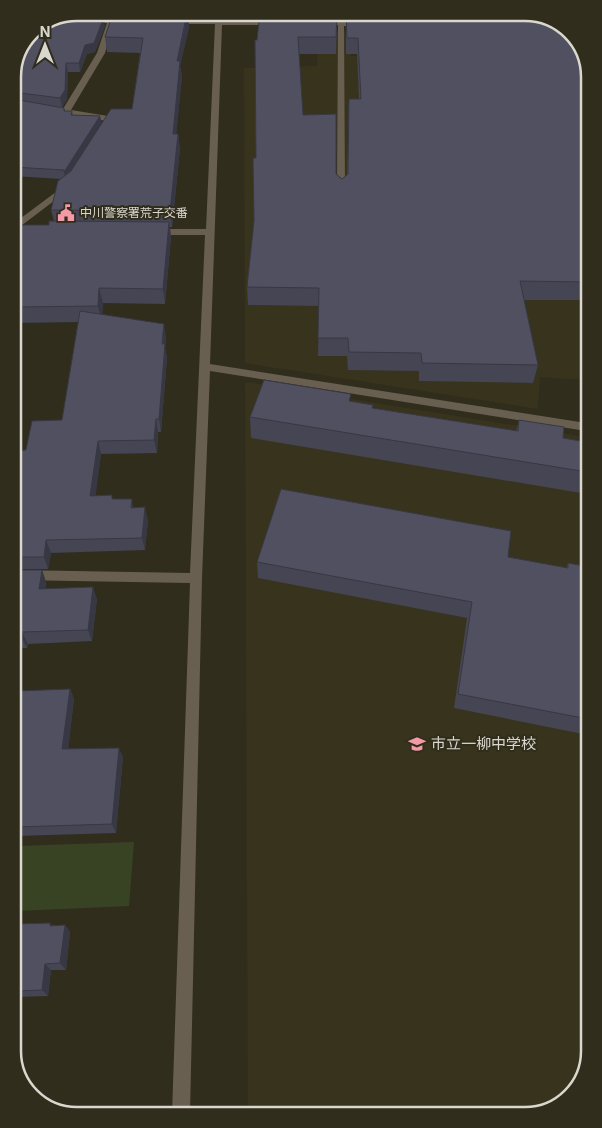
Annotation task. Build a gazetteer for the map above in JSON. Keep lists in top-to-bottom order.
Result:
{
  "places": {
    "public building": ["中川警察署荒子交番"],
    "school or university": ["市立一柳中学校"]
  },
  "north": "top"
}
